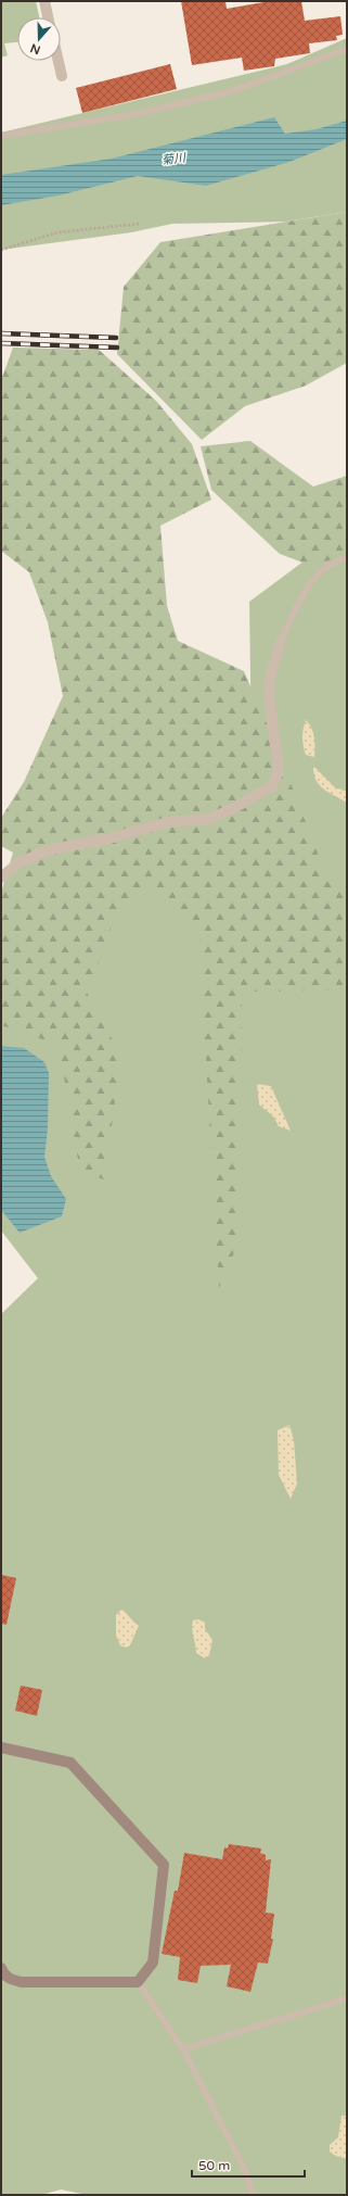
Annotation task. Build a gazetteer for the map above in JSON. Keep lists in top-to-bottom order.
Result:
{
  "water": ["菊川"],
  "scale_bar": "50 m",
  "north": "bottom"
}
